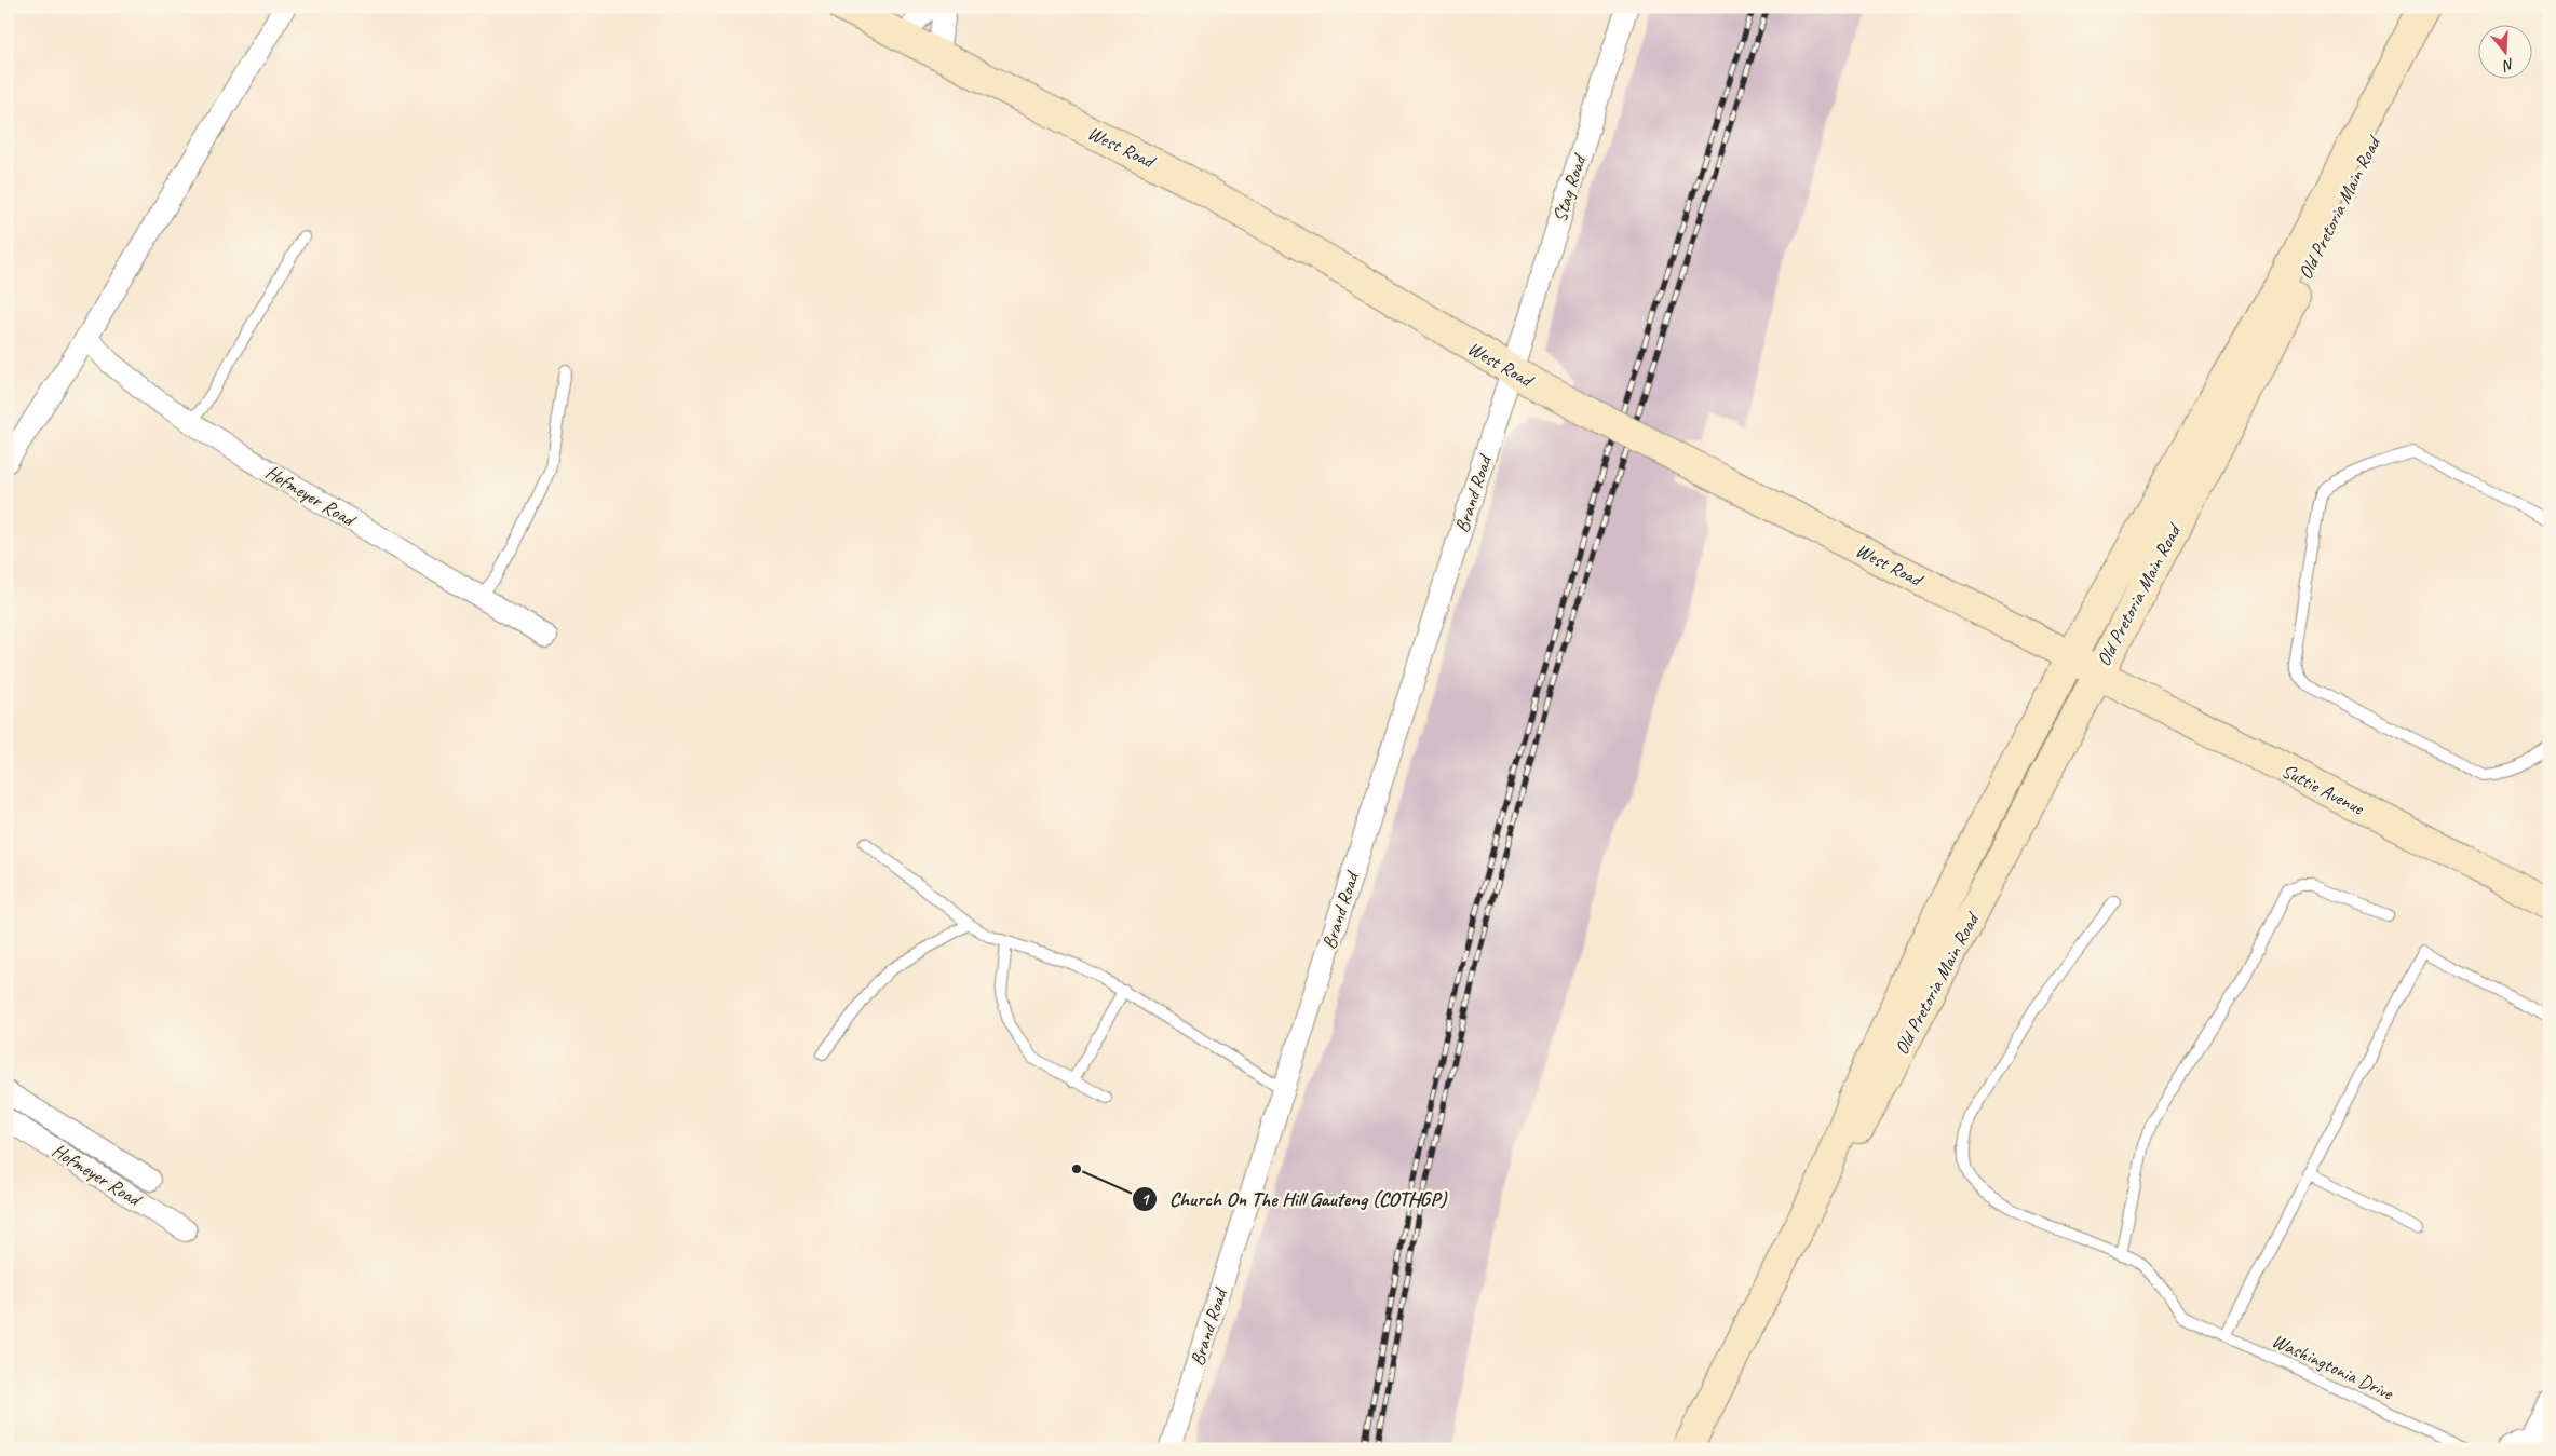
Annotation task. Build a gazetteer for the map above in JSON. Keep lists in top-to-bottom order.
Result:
{
  "streets": {
    "main road": ["West Road", "Old Pretoria Main Road", "Suttie Avenue"],
    "street": ["Stag Road", "Brand Road", "Hofmeyer Road"],
    "lane": ["Washingtonia Drive"]
  },
  "crossings": [
    ["West Road", "Stag Road"],
    ["West Road", "Old Pretoria Main Road"],
    ["West Road", "Brand Road"],
    ["West Road", "Suttie Avenue"],
    ["Stag Road", "Brand Road"],
    ["Old Pretoria Main Road", "Suttie Avenue"]
  ],
  "places": ["Church On The Hill Gauteng (COTHGP)"],
  "north": "bottom"
}
